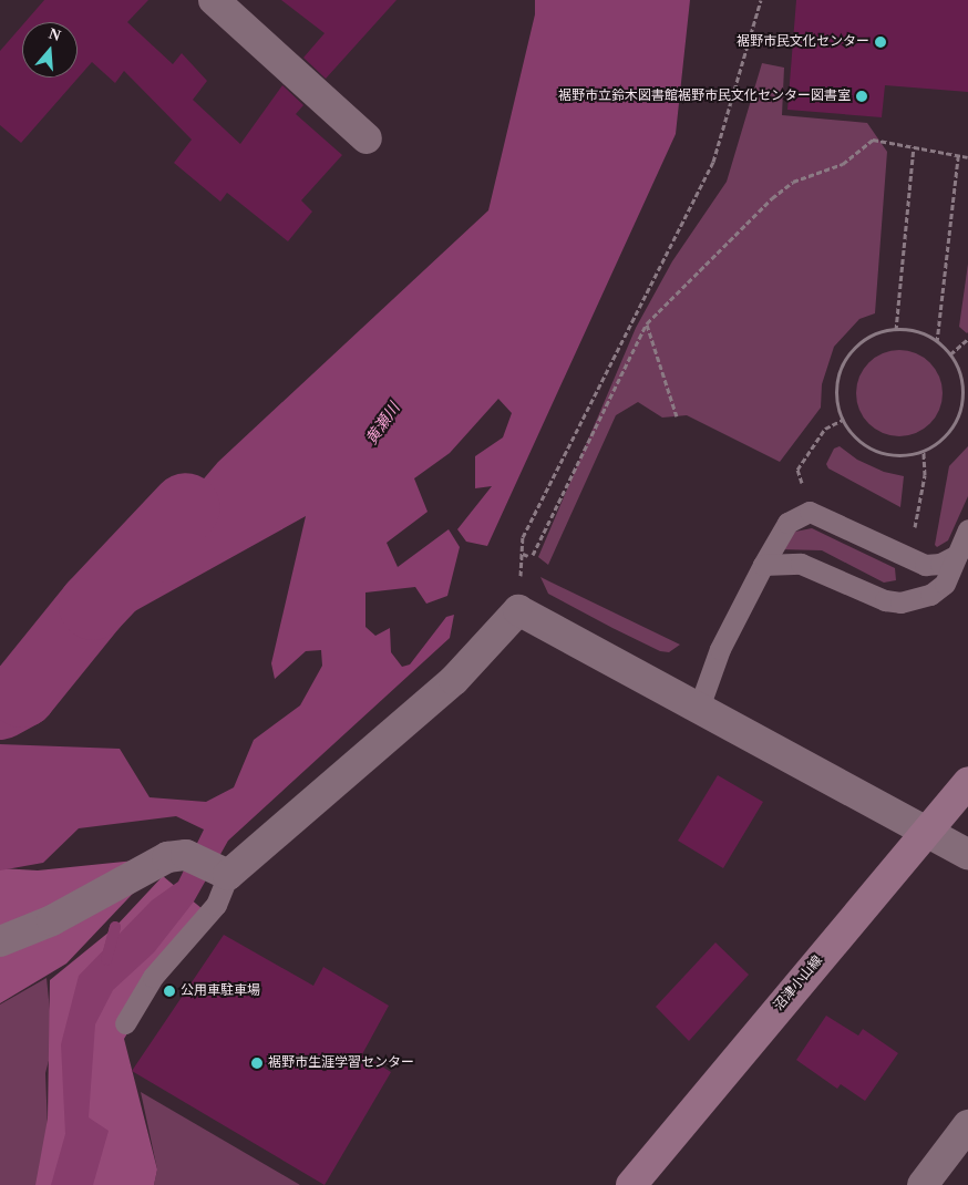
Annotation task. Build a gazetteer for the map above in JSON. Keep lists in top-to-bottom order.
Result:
{
  "streets": {
    "main road": ["沼津小山線"]
  },
  "water": ["黄瀬川"],
  "places": [
    "裾野市民文化センター",
    "裾野市立鈴木図書館裾野市民文化センター図書室",
    "公用車駐車場",
    "裾野市生涯学習センター"
  ],
  "north": "top"
}
